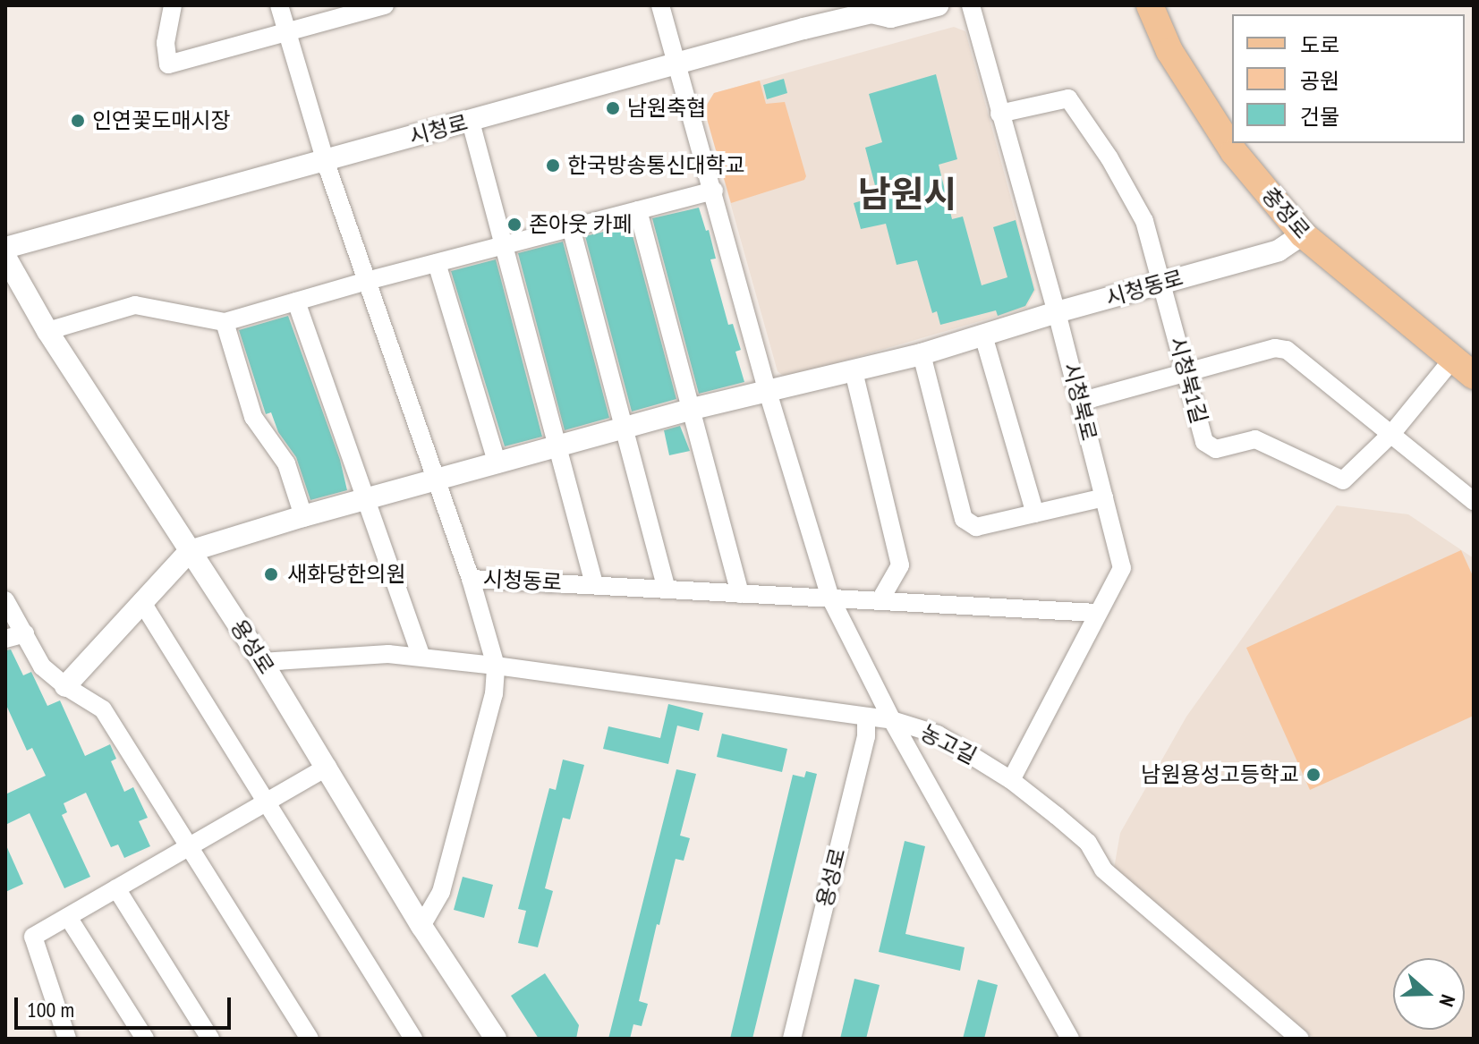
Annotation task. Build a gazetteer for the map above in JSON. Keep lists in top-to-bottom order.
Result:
{
  "streets": {
    "main road": ["충정로"],
    "street": [
      "시청로",
      "시청동로",
      "시청북1길",
      "시청북로",
      "용성로",
      "농고길"
    ]
  },
  "crossings": [
    ["시청로", "시청동로"],
    ["충정로", "시청동로"],
    ["충정로", "시청북1길"],
    ["시청동로", "시청북1길"],
    ["시청동로", "시청북로"],
    ["시청동로", "용성로"],
    ["시청북1길", "시청북로"],
    ["시청북로", "농고길"],
    ["용성로", "농고길"]
  ],
  "districts": ["남원시"],
  "places": [
    "남원축협",
    "인연꽃도매시장",
    "한국방송통신대학교",
    "존아웃 카페",
    "새화당한의원",
    "남원용성고등학교"
  ],
  "legend": ["도로", "공원", "건물"],
  "scale_bar": "100 m",
  "north": "right"
}
